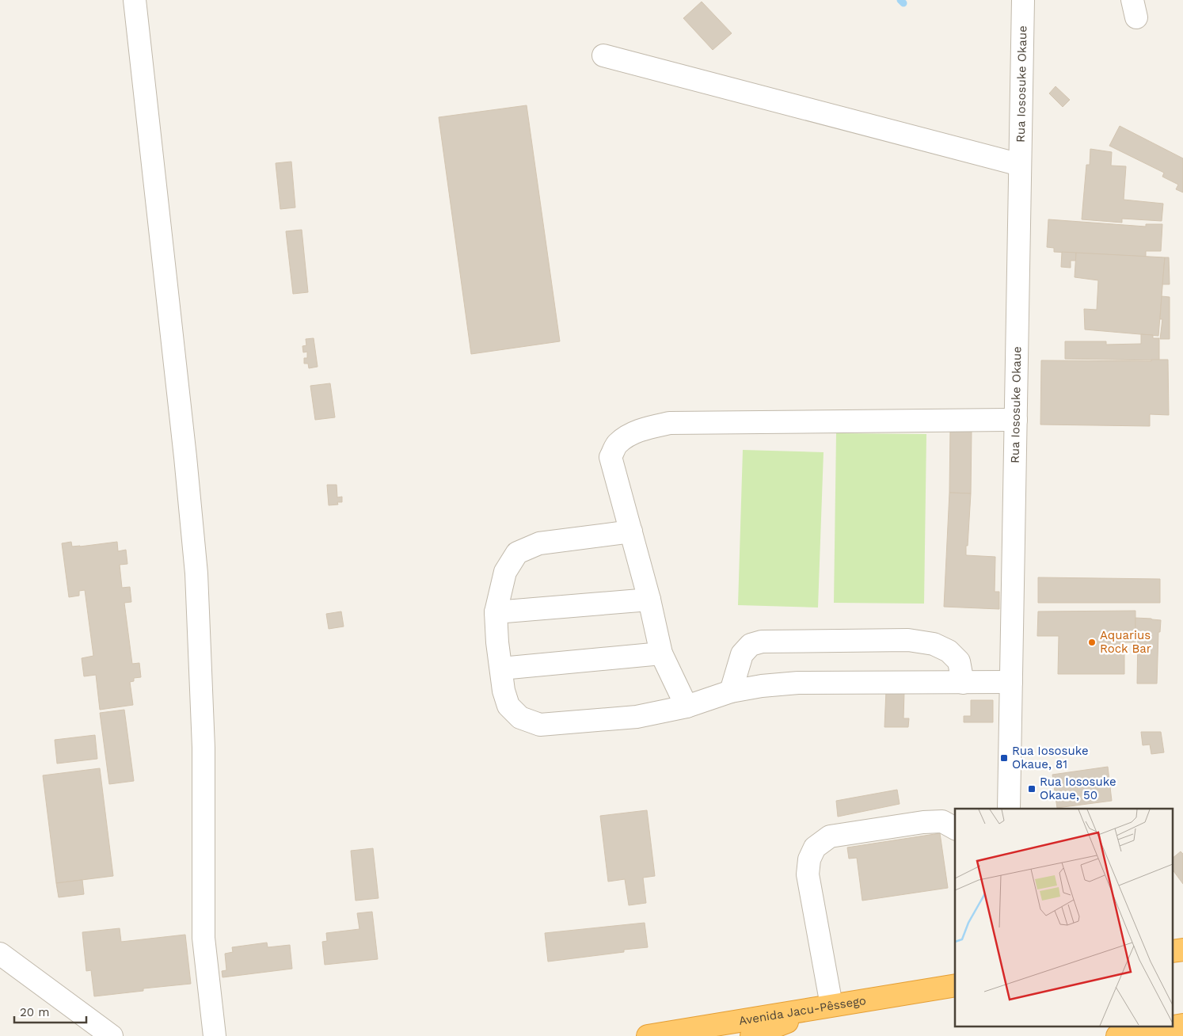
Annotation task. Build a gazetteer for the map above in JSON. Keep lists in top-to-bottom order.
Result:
{
  "streets": {
    "highway": ["Avenida Jacu-Pêssego"],
    "street": ["Rua Iososuke Okaue"]
  },
  "places": {
    "other": ["Aquarius Rock Bar"],
    "transit": ["Rua Iososuke Okaue, 81", "Rua Iososuke Okaue, 50"]
  },
  "scale_bar": "20 m"
}
